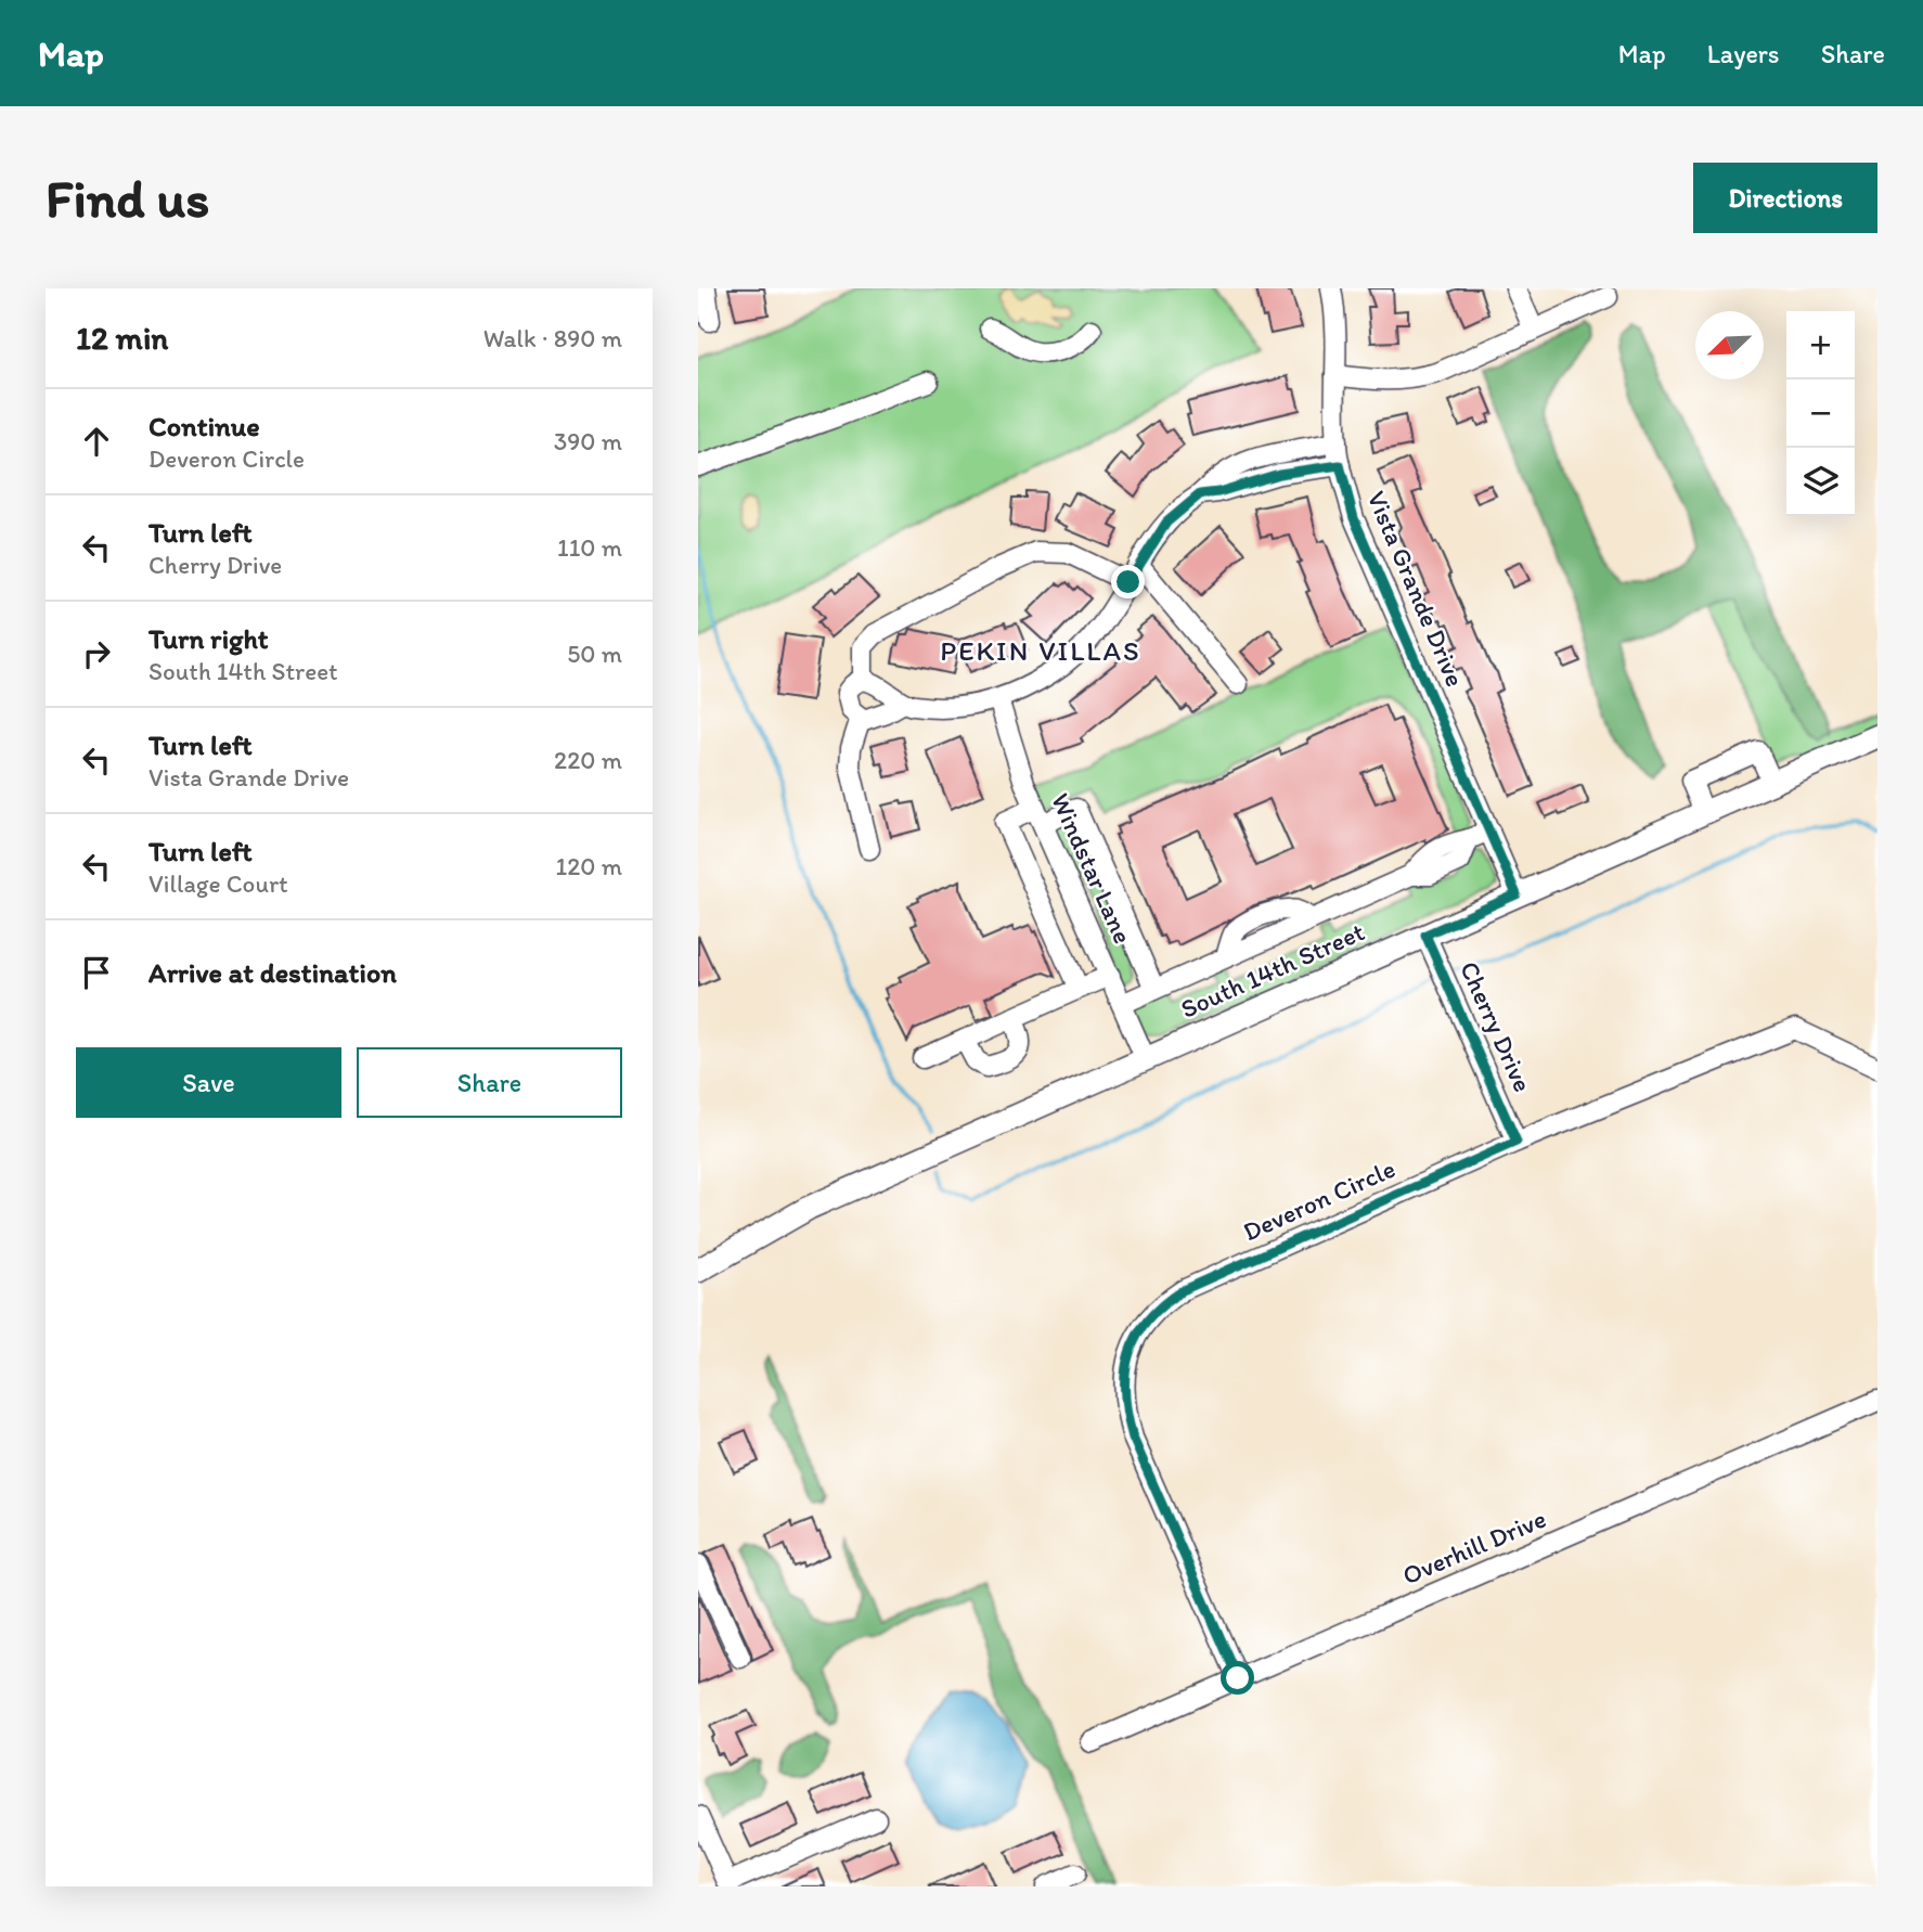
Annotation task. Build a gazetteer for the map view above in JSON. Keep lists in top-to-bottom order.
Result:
{
  "streets": {
    "main road": ["South 14th Street"],
    "street": [
      "Vista Grande Drive",
      "Windstar Lane",
      "Cherry Drive",
      "Deveron Circle",
      "Overhill Drive"
    ]
  },
  "crossings": [
    ["Vista Grande Drive", "South 14th Street"],
    ["Windstar Lane", "South 14th Street"],
    ["South 14th Street", "Cherry Drive"],
    ["Cherry Drive", "Deveron Circle"],
    ["Deveron Circle", "Overhill Drive"]
  ],
  "districts": ["PEKIN VILLAS"],
  "north": "bottom left",
  "page": {
    "header": "Map",
    "nav": ["Map", "Layers", "Share"],
    "buttons": [
      "Directions",
      ["Save", "Share"]
    ],
    "title": "Find us",
    "heading": ["12 min", "Walk · 890 m"],
    "map_buttons": ["+", "−"],
    "list": [
      ["Continue", "Deveron Circle", "390 m"],
      ["Turn left", "Cherry Drive", "110 m"],
      ["Turn right", "South 14th Street", "50 m"],
      ["Turn left", "Vista Grande Drive", "220 m"],
      ["Turn left", "Village Court", "120 m"],
      "Arrive at destination"
    ]
  }
}
